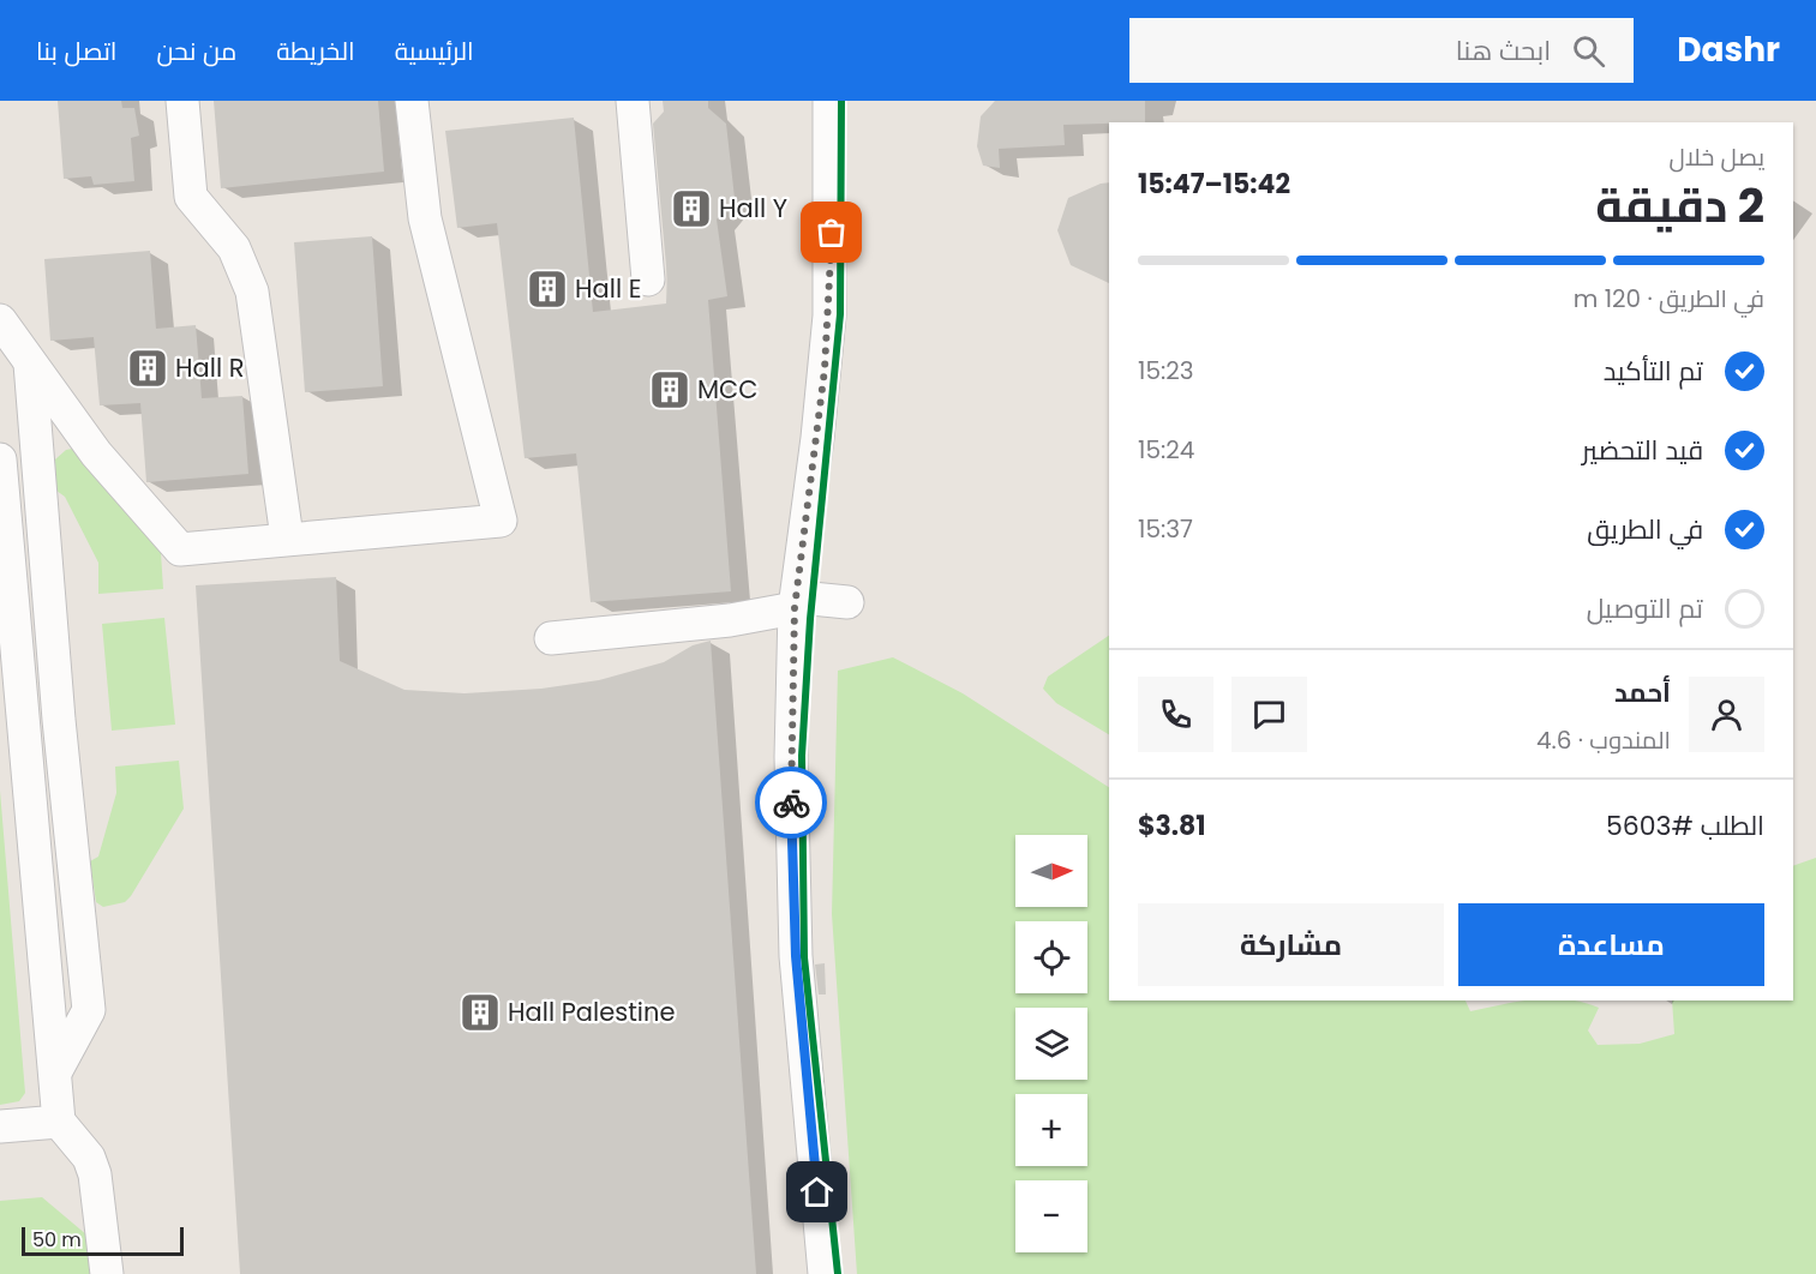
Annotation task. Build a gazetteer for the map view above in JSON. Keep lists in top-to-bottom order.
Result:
{
  "places": {
    "building": [
      "Hall Y",
      "Hall E",
      "Hall R",
      "MCC",
      "Hall Palestine"
    ]
  },
  "scale_bar": "50 m",
  "north": "right",
  "page": {
    "header": "Dashr",
    "search": "ابحث هنا",
    "nav": [
      "الرئيسية",
      "الخريطة",
      "من نحن",
      "اتصل بنا"
    ],
    "heading": ["2 دقيقة", "يصل خلال", "15:42–15:47"],
    "panel": [
      "أحمد",
      "المندوب · 4.6",
      "الطلب #5603",
      "$3.81"
    ],
    "bar": "في الطريق · 120 m",
    "list": [
      ["تم التأكيد", "15:23"],
      ["قيد التحضير", "15:24"],
      ["في الطريق", "15:37"],
      "تم التوصيل"
    ],
    "map_buttons": ["+", "−"],
    "buttons": ["مساعدة", "مشاركة"],
    "scale": "50 m"
  }
}
